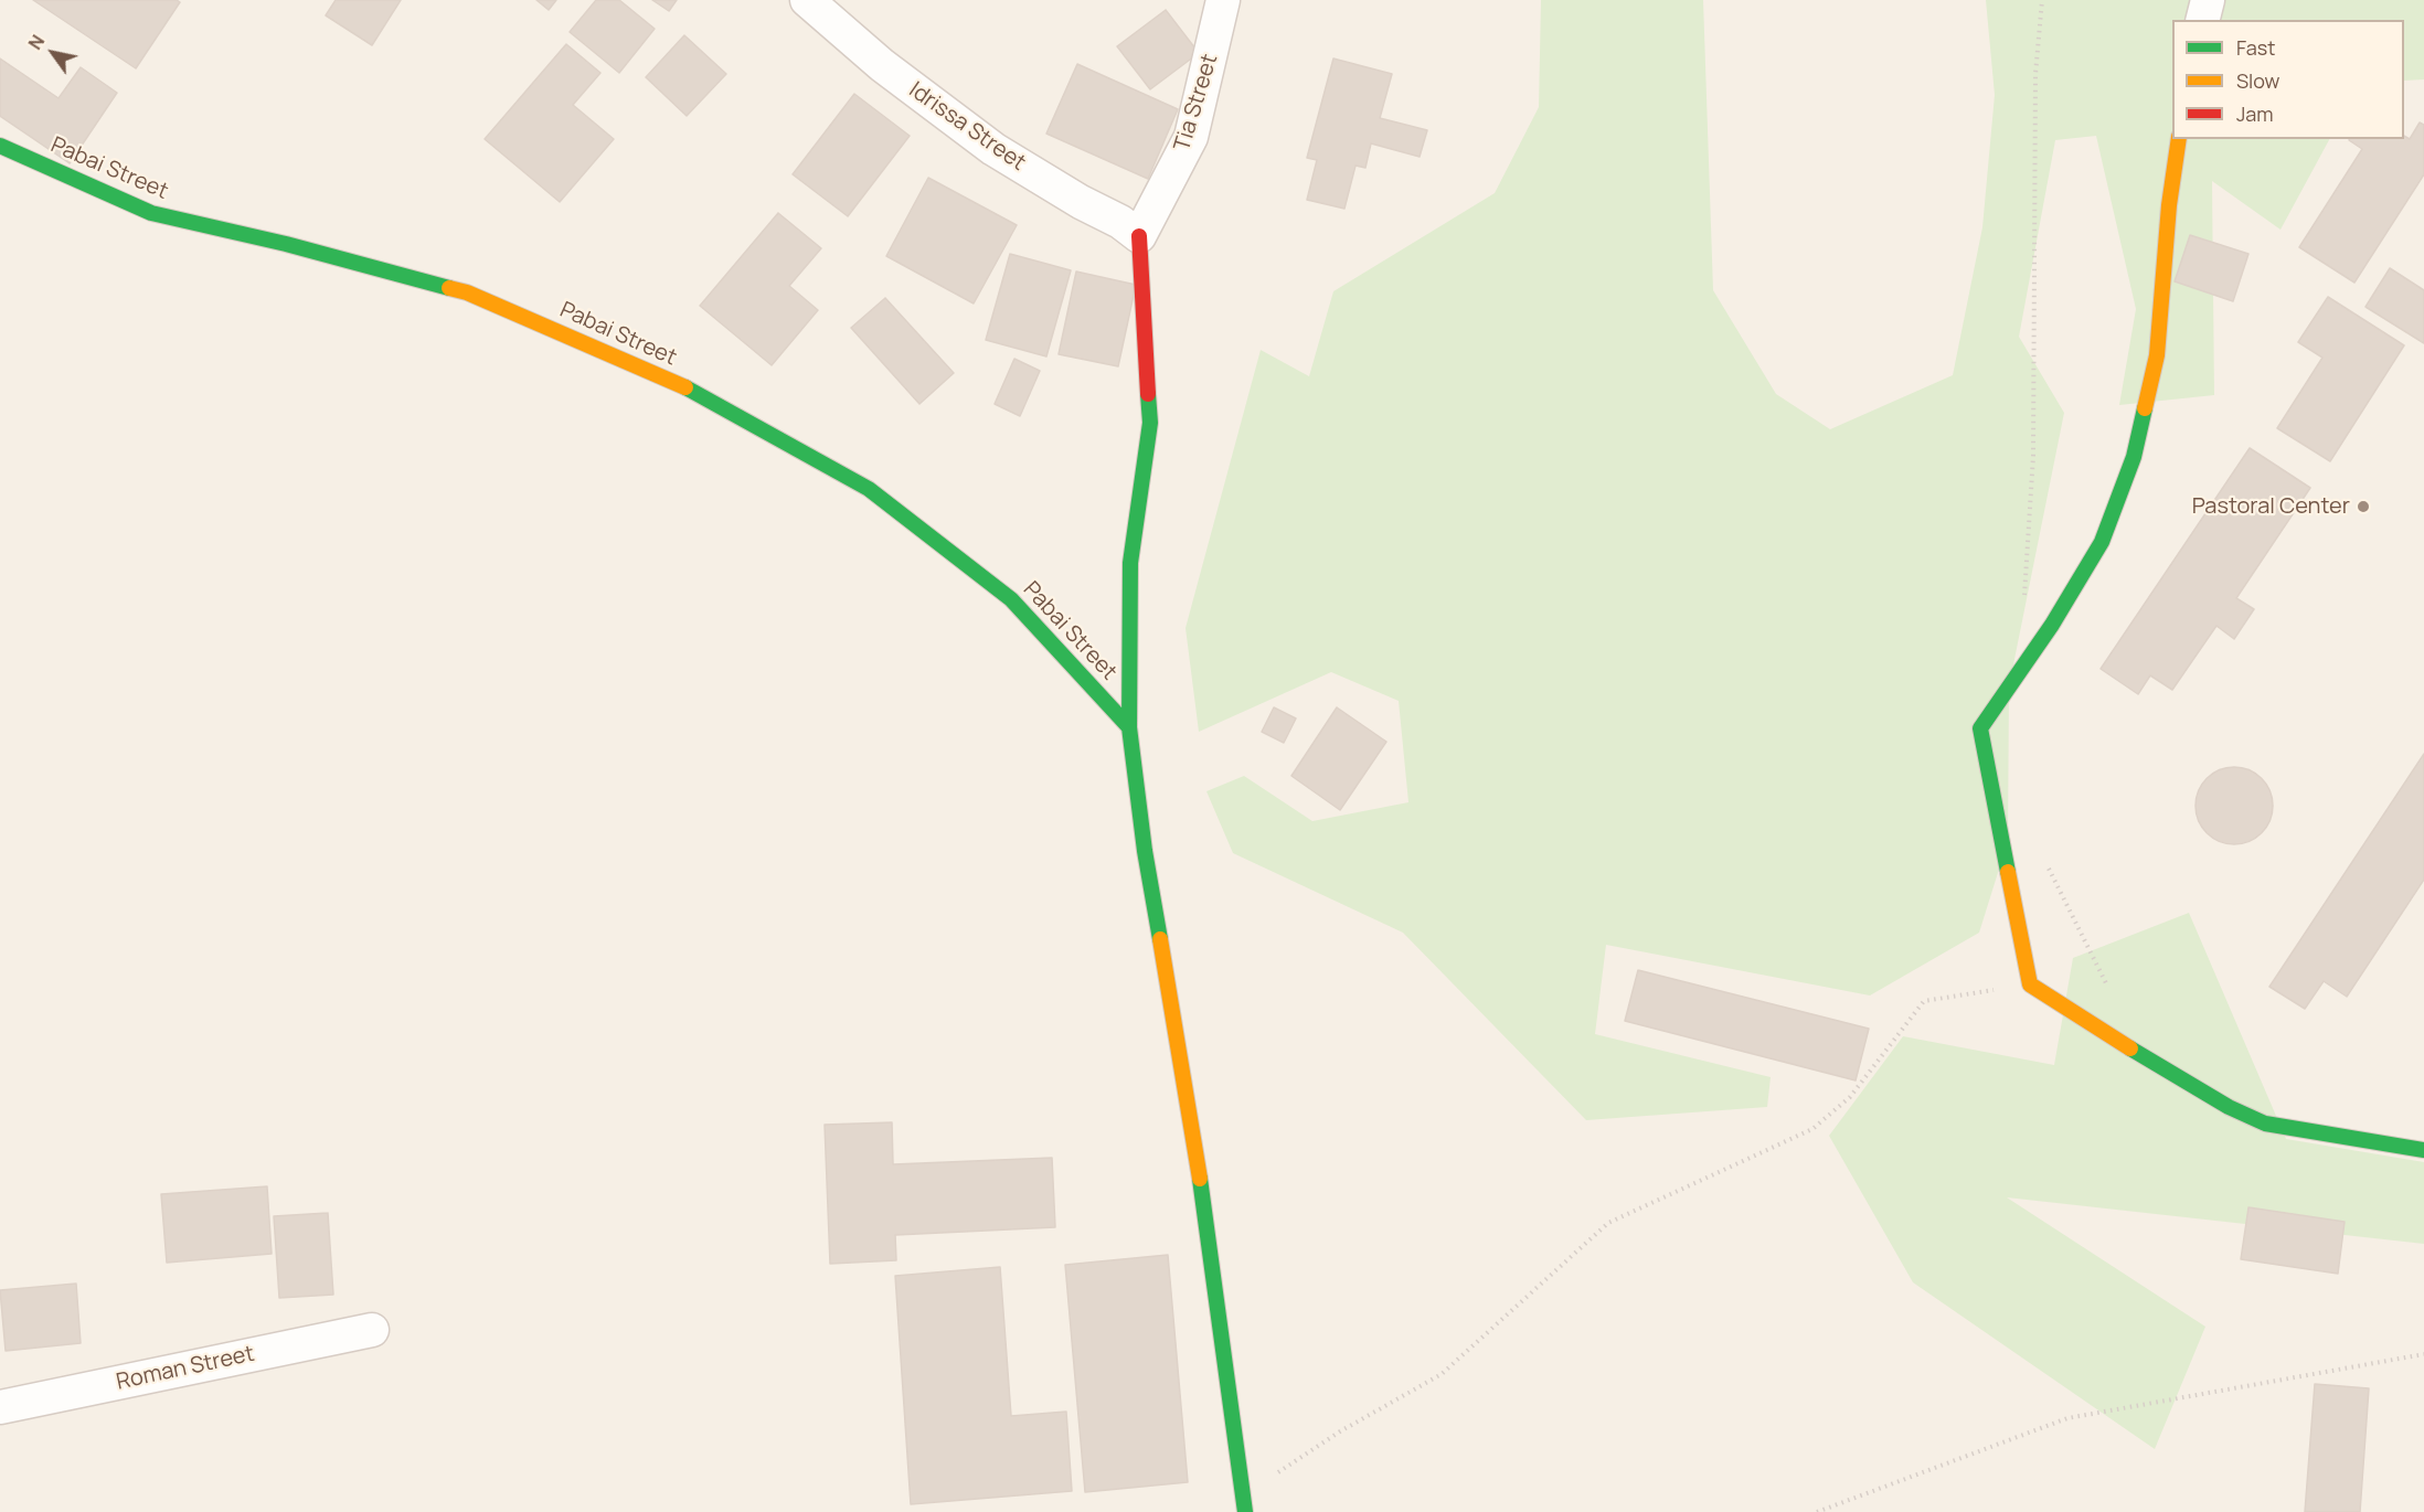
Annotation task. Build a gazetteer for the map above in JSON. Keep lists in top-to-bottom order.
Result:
{
  "streets": {
    "street": [
      "Tia Street",
      "Idrissa Street",
      "Pabai Street",
      "Roman Street"
    ]
  },
  "crossings": [
    ["Tia Street", "Idrissa Street"]
  ],
  "places": ["Pastoral Center"],
  "legend": ["Fast", "Slow", "Jam"],
  "north": "top left"
}
